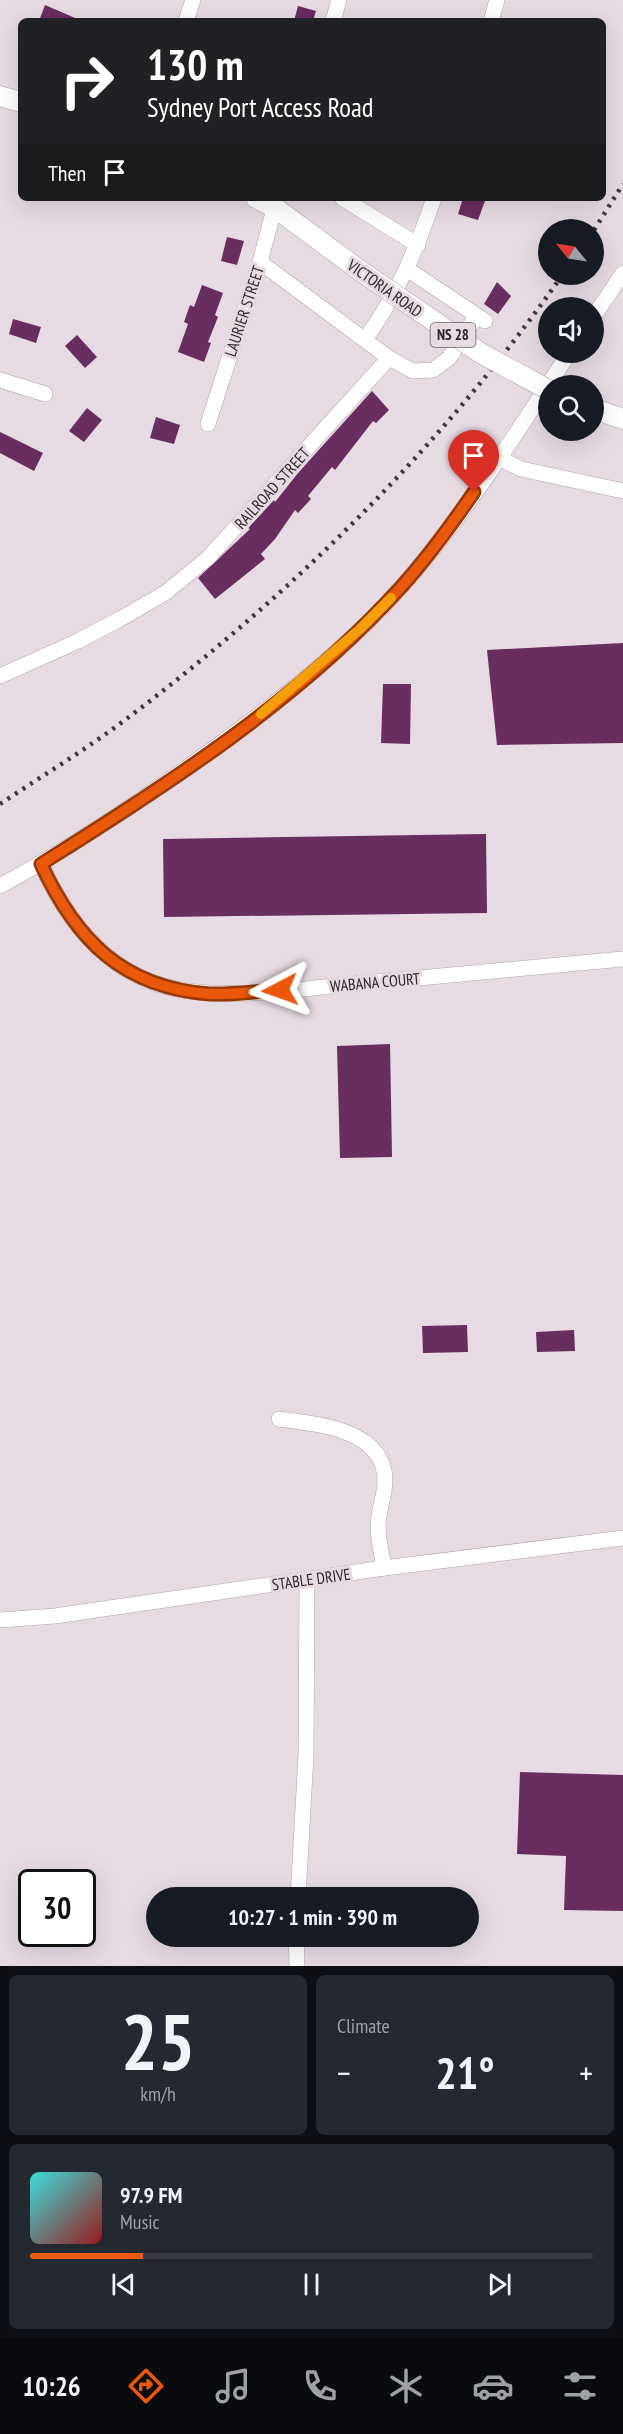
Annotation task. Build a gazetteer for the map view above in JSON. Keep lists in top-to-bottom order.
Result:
{
  "streets": {
    "main road": ["VICTORIA ROAD", "NS 28"],
    "street": [
      "LAURIER STREET",
      "RAILROAD STREET",
      "WABANA COURT",
      "STABLE DRIVE"
    ]
  },
  "crossings": [
    ["VICTORIA ROAD", "LAURIER STREET"]
  ],
  "north": "top left",
  "page": {
    "turn": ["130 m", "Sydney Port Access Road"],
    "then": "Then",
    "limit": "30",
    "trip": "10:27 · 1 min · 390 m",
    "tile": [
      ["25", "km/h"],
      "Climate"
    ],
    "heat": ["−", "21°", "+"],
    "song": ["97.9 FM", "Music"],
    "tabs": "10:26"
  }
}
